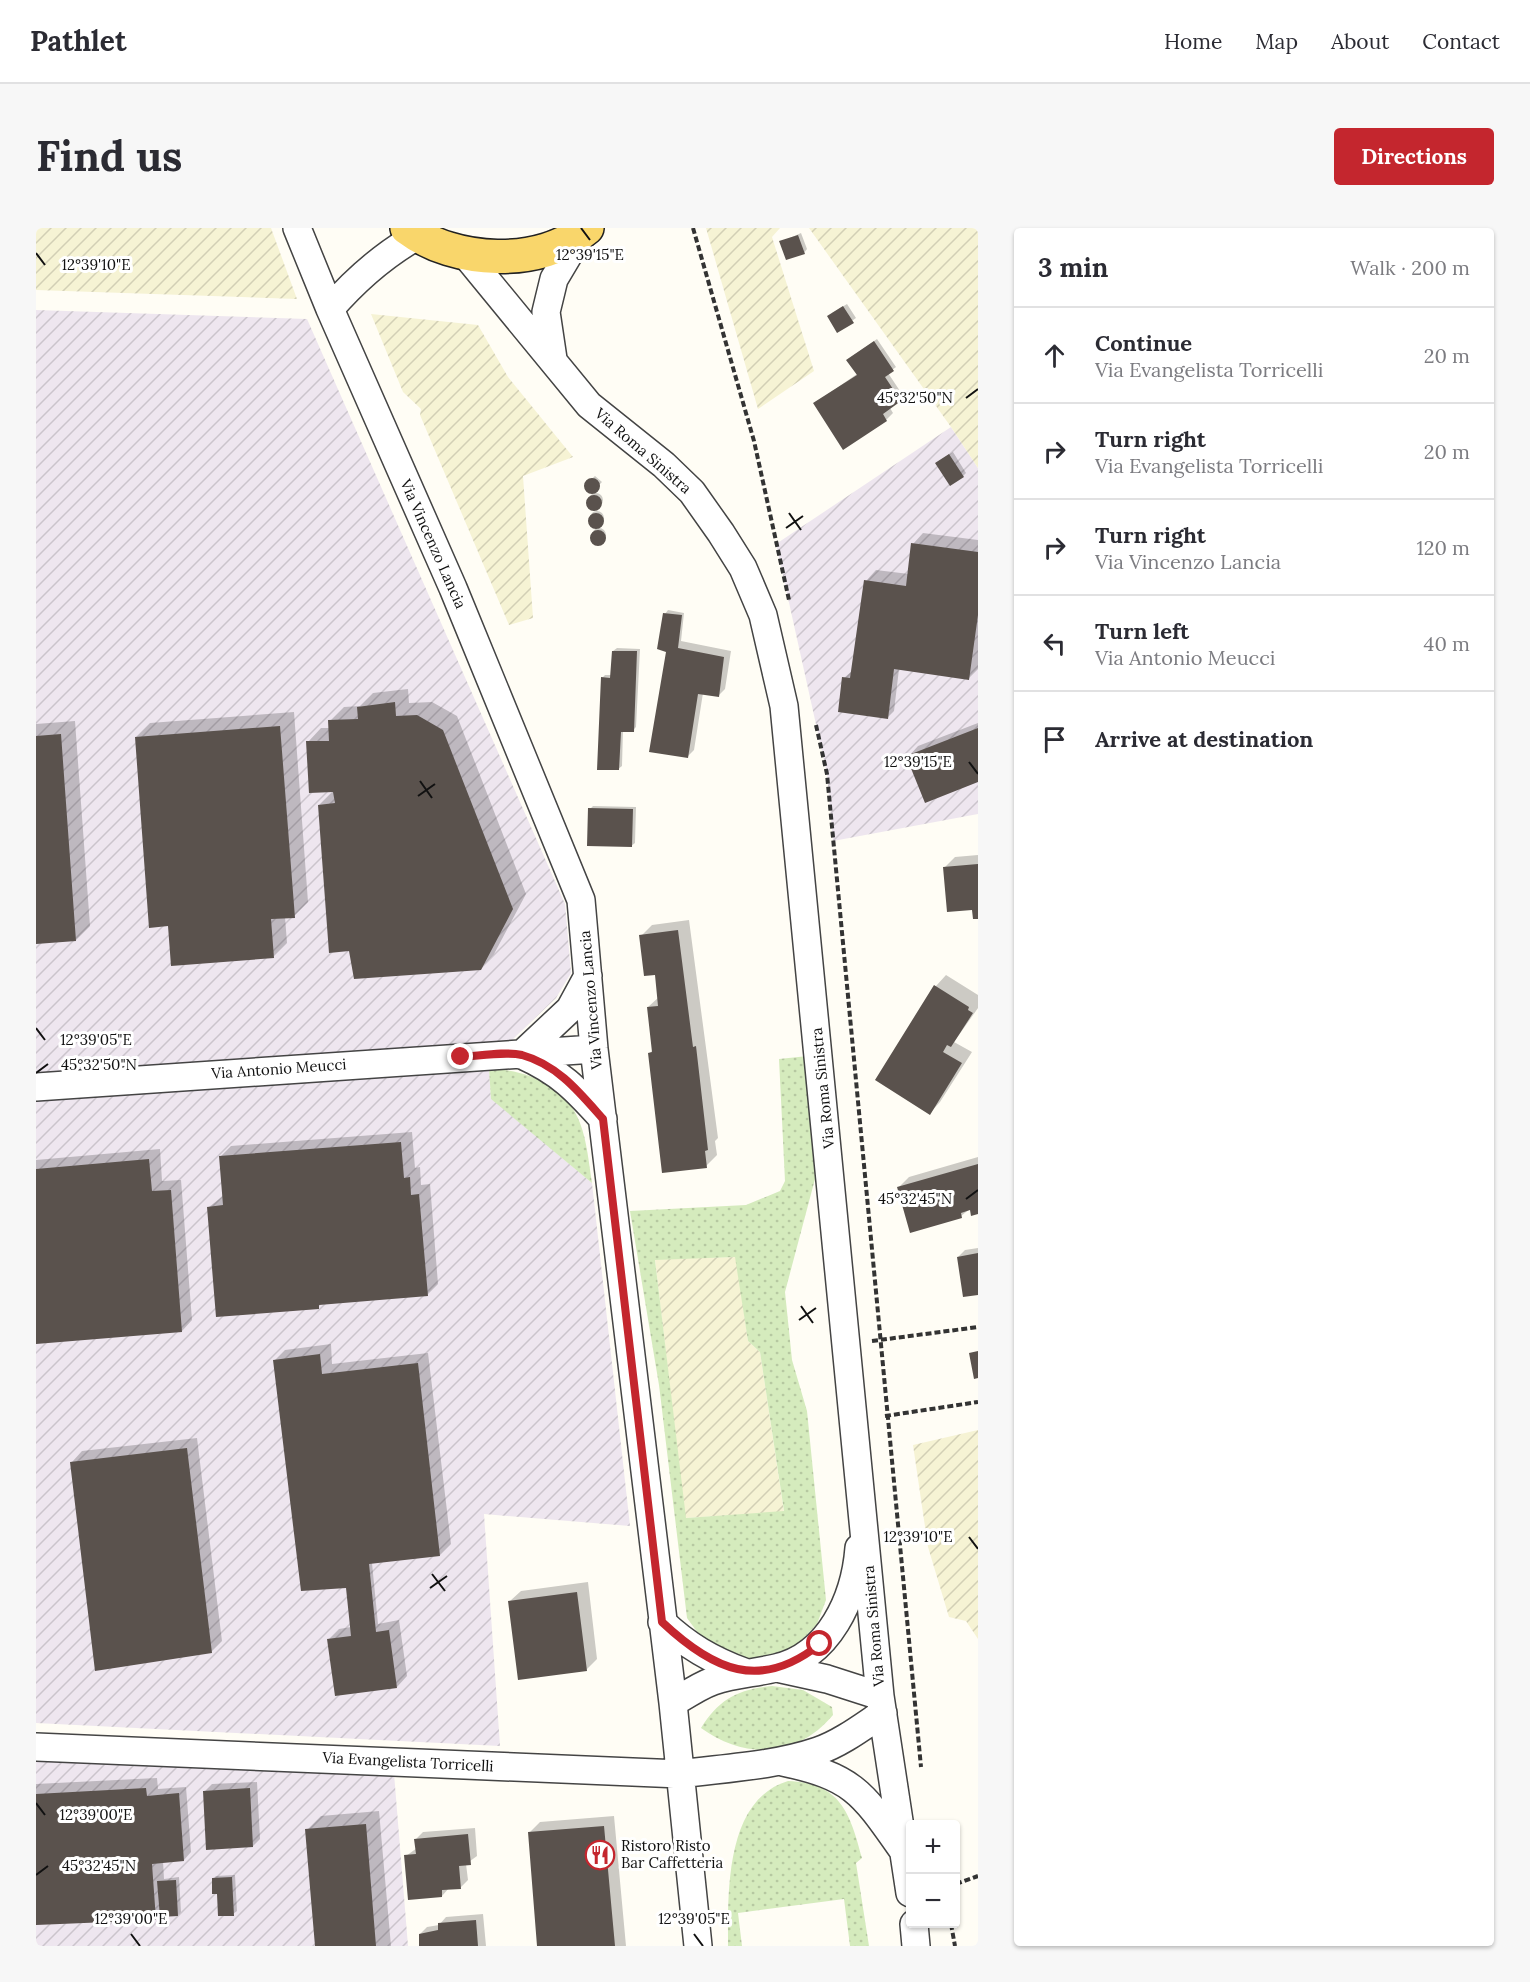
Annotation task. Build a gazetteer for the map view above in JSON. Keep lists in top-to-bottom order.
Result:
{
  "streets": {
    "main road": ["Via Roma Sinistra"],
    "street": ["Via Vincenzo Lancia", "Via Antonio Meucci", "Via Evangelista Torricelli"]
  },
  "crossings": [
    ["Via Roma Sinistra", "Via Evangelista Torricelli"],
    ["Via Vincenzo Lancia", "Via Antonio Meucci"],
    ["Via Vincenzo Lancia", "Via Evangelista Torricelli"]
  ],
  "places": {
    "restaurant": ["Ristoro Risto Bar Caffetteria"]
  },
  "page": {
    "header": "Pathlet",
    "nav": [
      "Home",
      "Map",
      "About",
      "Contact"
    ],
    "buttons": "Directions",
    "title": "Find us",
    "heading": ["3 min", "Walk · 200 m"],
    "list": [
      ["Continue", "Via Evangelista Torricelli", "20 m"],
      ["Turn right", "Via Evangelista Torricelli", "20 m"],
      ["Turn right", "Via Vincenzo Lancia", "120 m"],
      ["Turn left", "Via Antonio Meucci", "40 m"],
      "Arrive at destination"
    ],
    "map_buttons": ["+", "−"]
  },
  "coordinates": [
    "12°39'15\"E",
    "12°39'10\"E",
    "45°32'50\"N",
    "12°39'05\"E",
    "45°32'45\"N",
    "12°39'00\"E"
  ]
}
